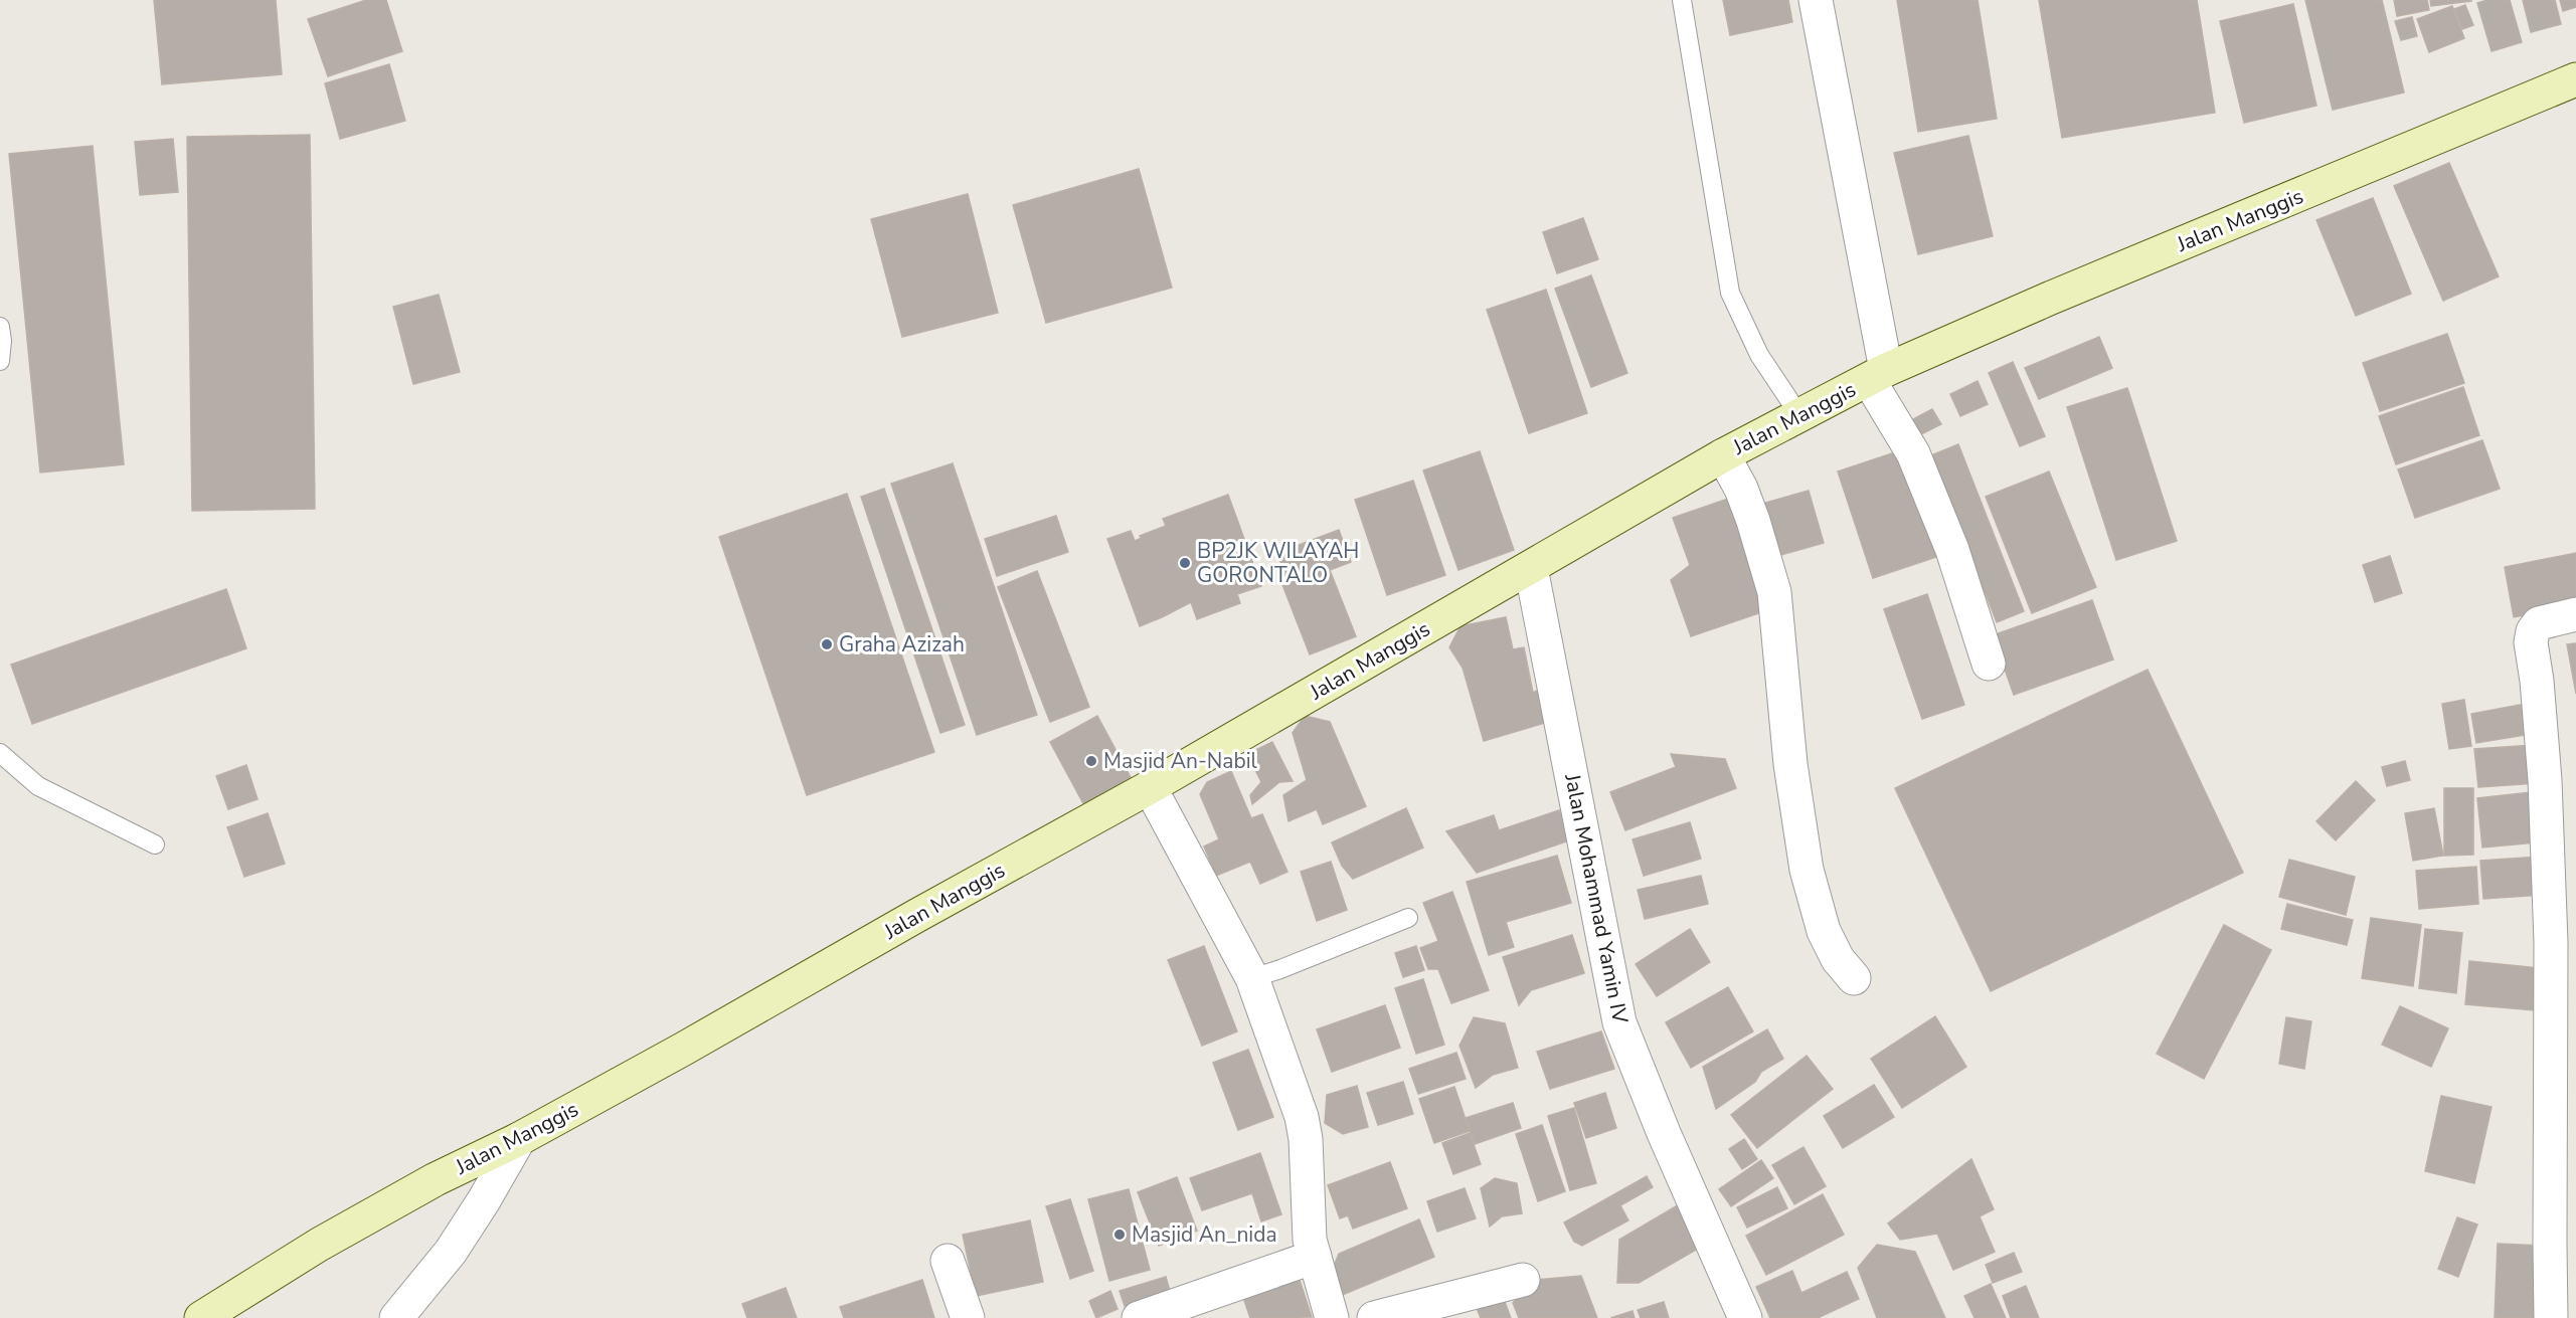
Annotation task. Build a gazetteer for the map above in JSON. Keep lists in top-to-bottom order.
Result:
{
  "streets": {
    "street": ["Jalan Manggis", "Jalan Mohammad Yamin IV"]
  },
  "crossings": [
    ["Jalan Manggis", "Jalan Mohammad Yamin IV"]
  ],
  "places": [
    "BP2JK WILAYAH GORONTALO",
    "Graha Azizah",
    "Masjid An-Nabil",
    "Masjid An_nida"
  ]
}
